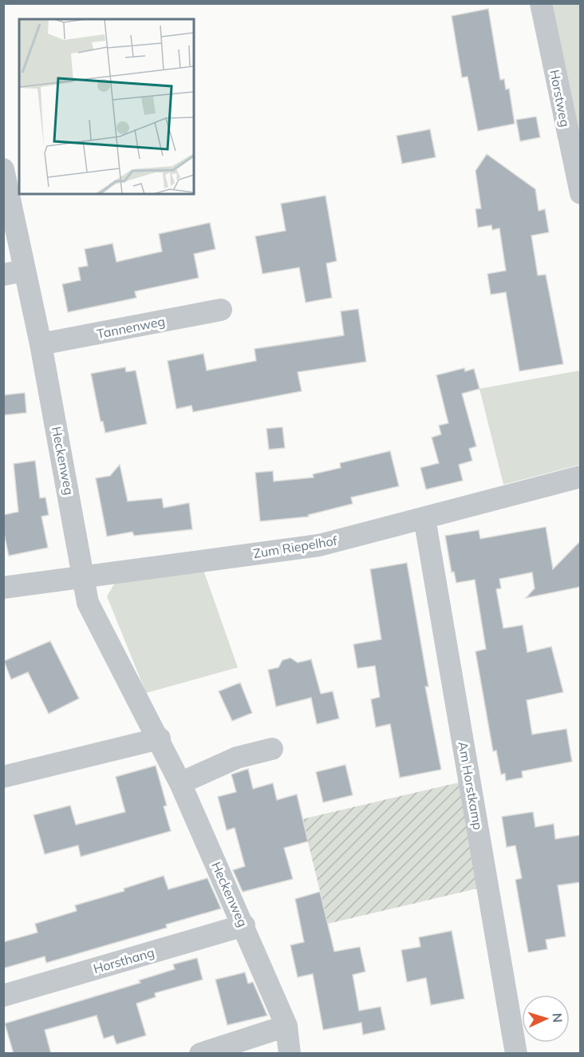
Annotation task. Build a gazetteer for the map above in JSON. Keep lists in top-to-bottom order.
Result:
{
  "streets": {
    "street": [
      "Horstweg",
      "Tannenweg",
      "Heckenweg",
      "Zum Riepelhof",
      "Am Horstkamp",
      "Horsthang"
    ]
  },
  "crossings": [
    ["Tannenweg", "Heckenweg"],
    ["Heckenweg", "Zum Riepelhof"],
    ["Heckenweg", "Horsthang"],
    ["Zum Riepelhof", "Am Horstkamp"]
  ],
  "north": "right"
}
